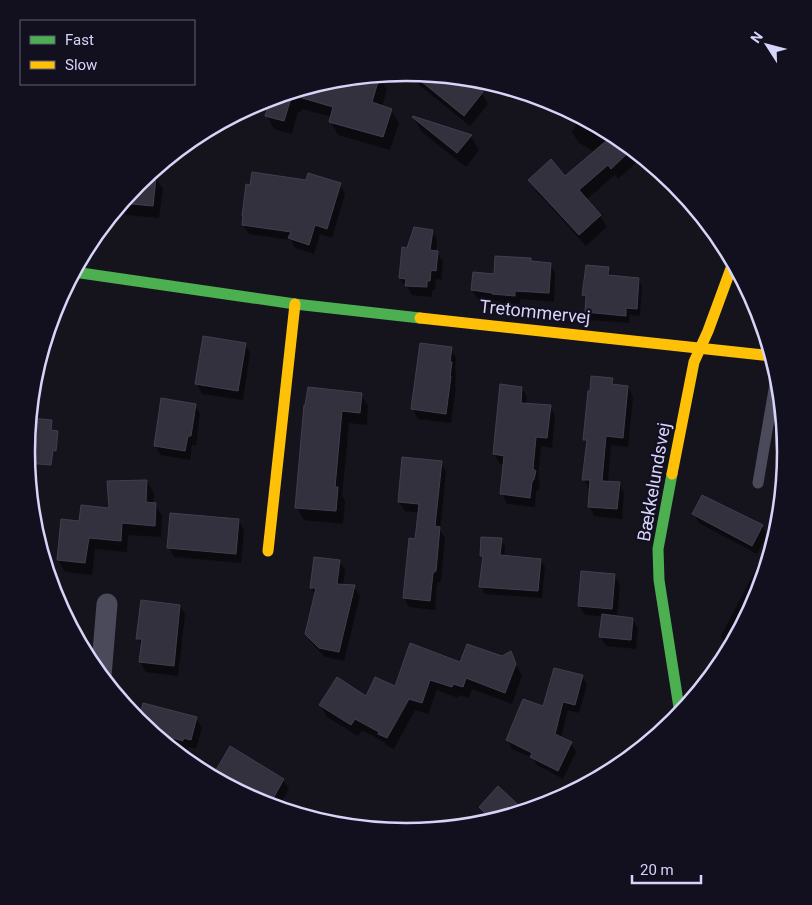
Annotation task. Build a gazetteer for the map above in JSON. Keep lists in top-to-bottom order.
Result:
{
  "streets": {
    "street": ["Tretommervej", "Bækkelundsvej"]
  },
  "crossings": [
    ["Tretommervej", "Bækkelundsvej"]
  ],
  "legend": ["Fast", "Slow"],
  "scale_bar": "20 m",
  "north": "top left"
}
